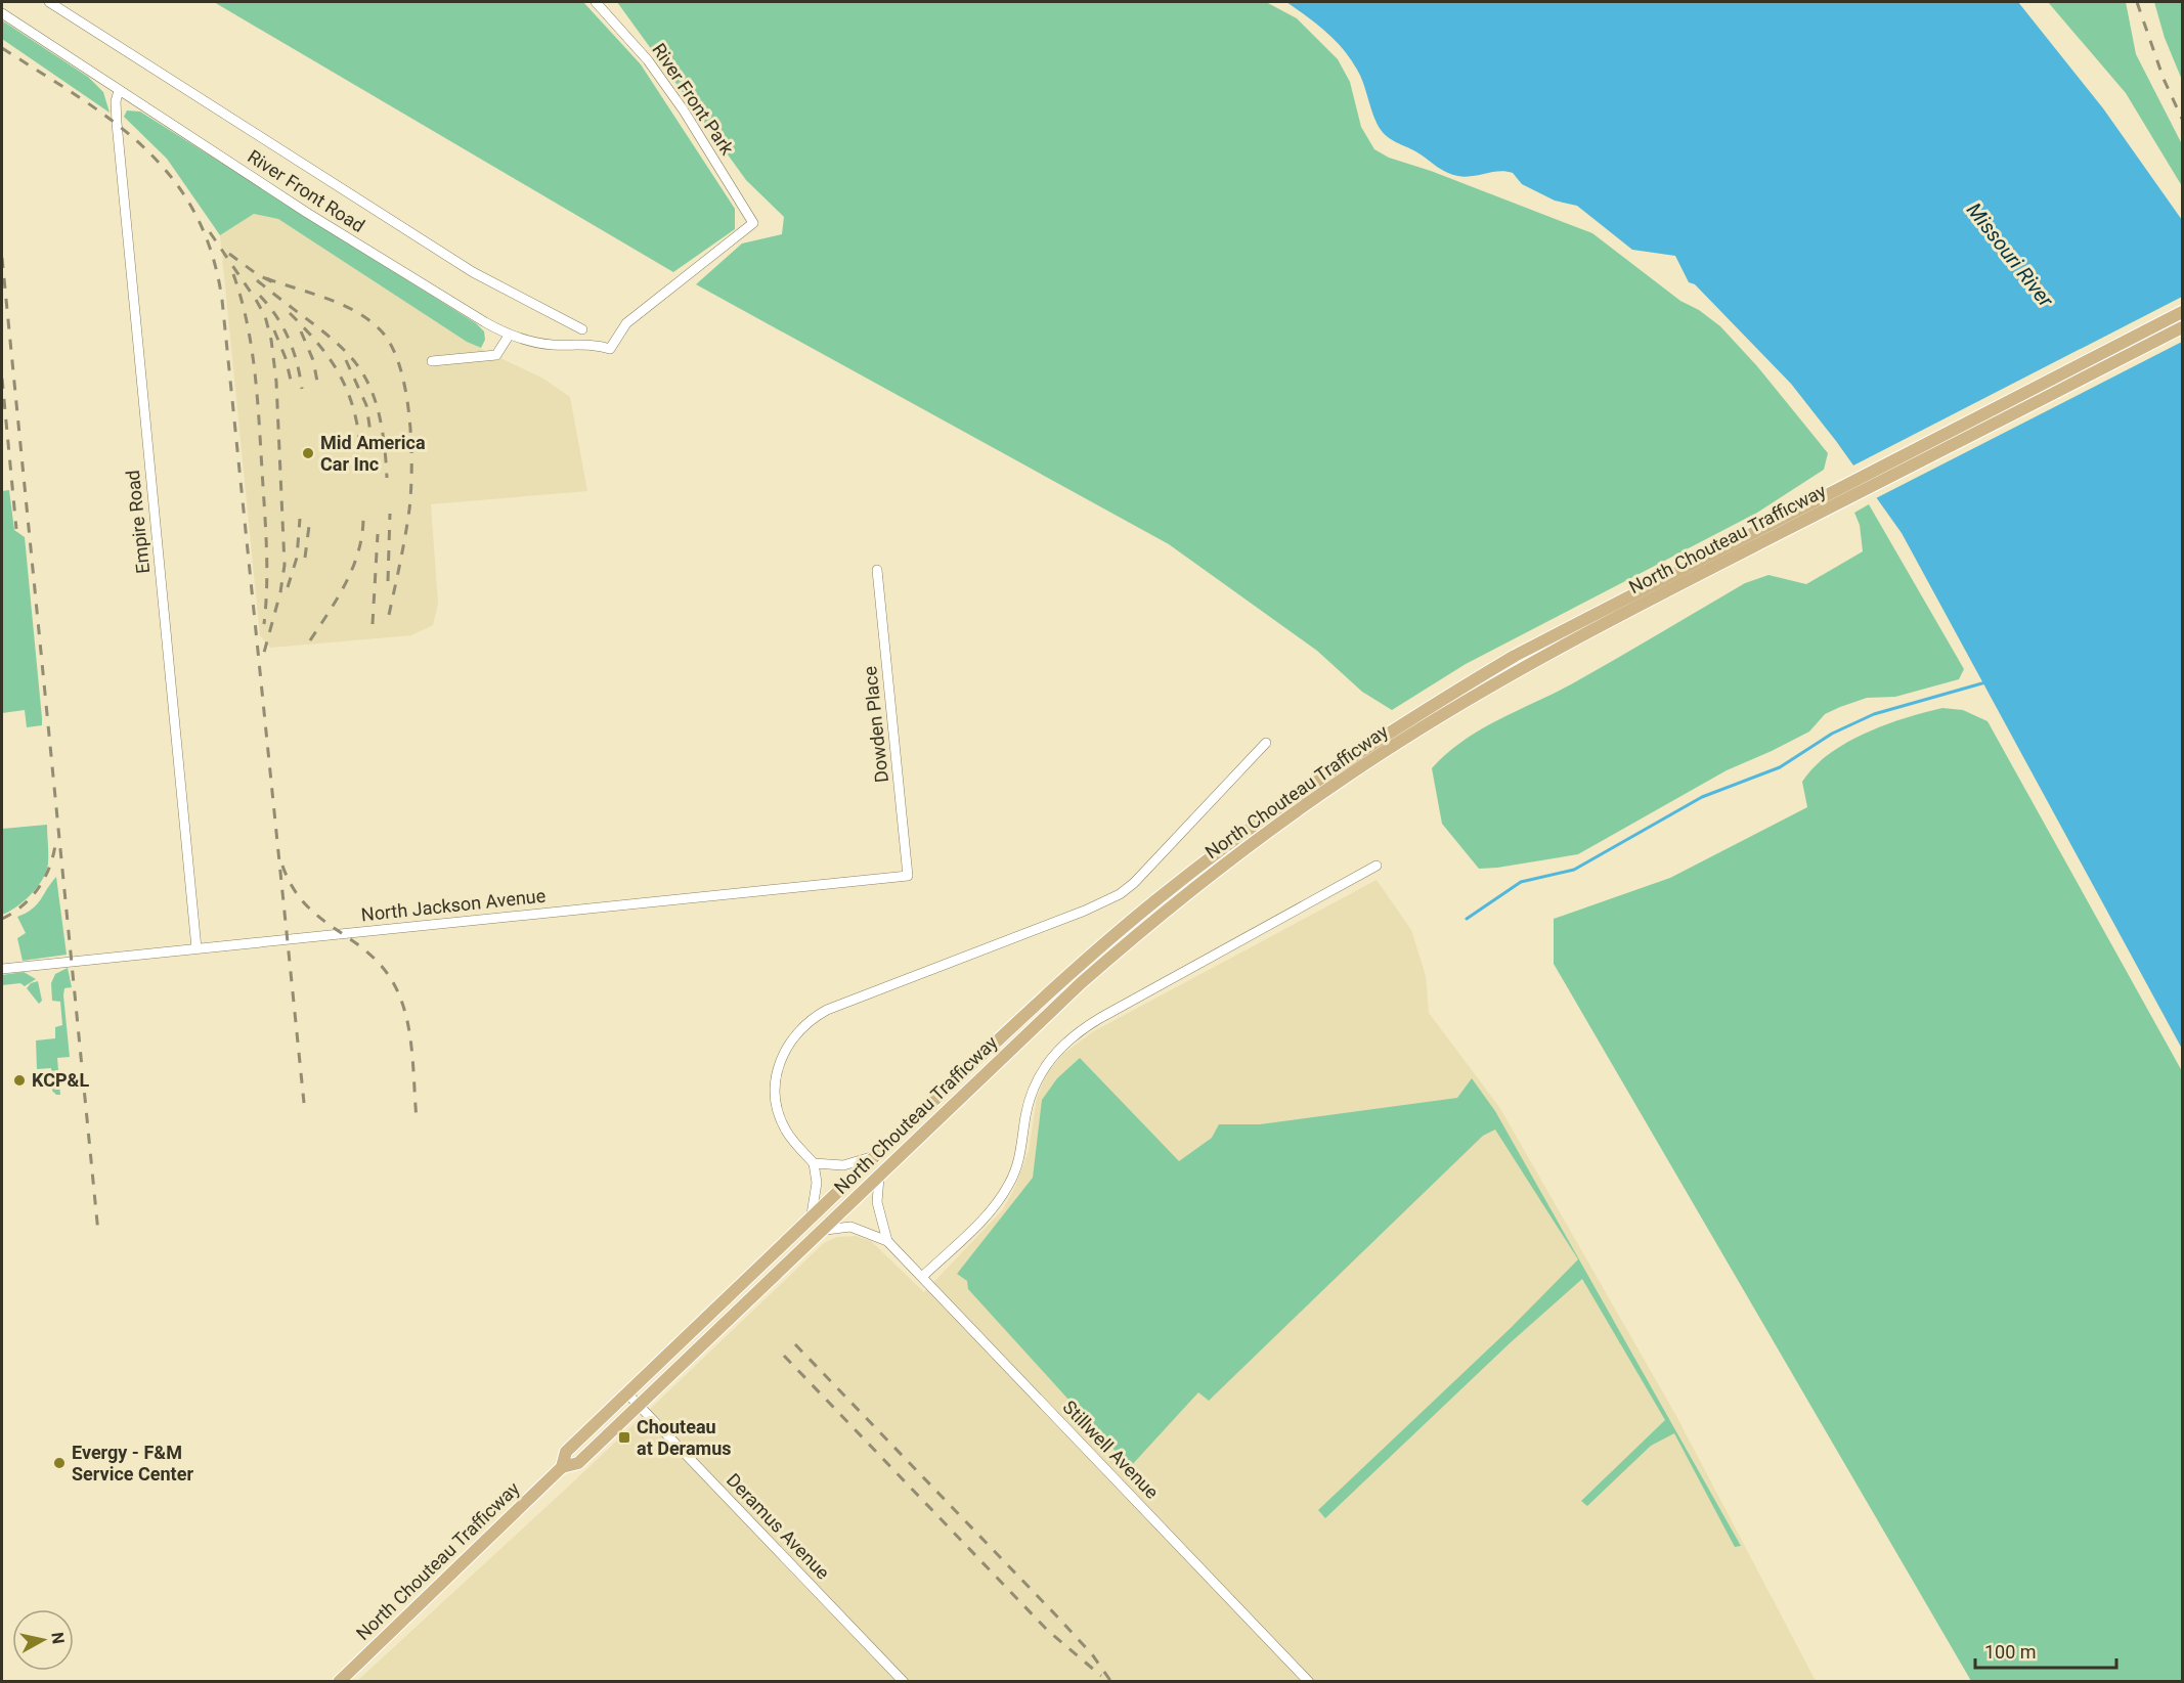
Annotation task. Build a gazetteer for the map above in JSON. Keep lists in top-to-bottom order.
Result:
{
  "streets": {
    "main road": ["North Chouteau Trafficway"],
    "street": [
      "River Front Park",
      "River Front Road",
      "Empire Road",
      "Dowden Place",
      "North Jackson Avenue",
      "Stillwell Avenue",
      "Deramus Avenue"
    ]
  },
  "crossings": [
    ["River Front Park", "River Front Road"],
    ["River Front Road", "Empire Road"],
    ["Empire Road", "North Jackson Avenue"],
    ["North Chouteau Trafficway", "Stillwell Avenue"],
    ["North Chouteau Trafficway", "Deramus Avenue"],
    ["Dowden Place", "North Jackson Avenue"]
  ],
  "water": ["Missouri River"],
  "places": {
    "other": ["Mid America Car Inc", "KCP&L", "Evergy - F&M Service Center"],
    "transit": ["Chouteau at Deramus"]
  },
  "scale_bar": "100 m",
  "north": "right"
}
